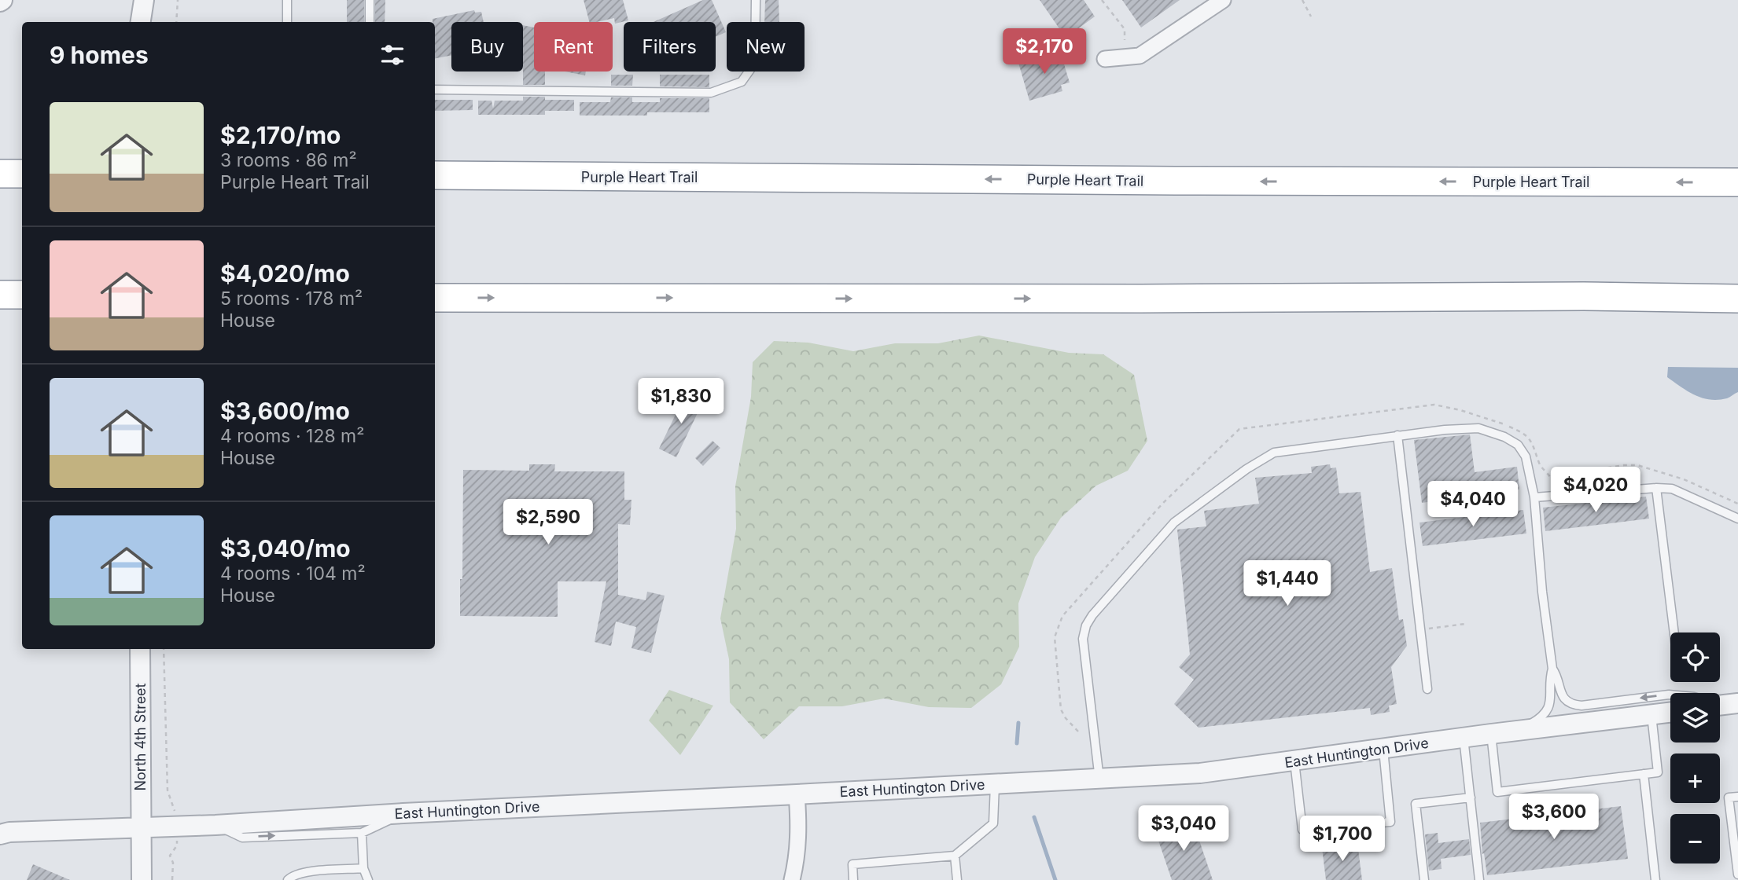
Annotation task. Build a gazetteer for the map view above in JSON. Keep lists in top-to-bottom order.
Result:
{
  "streets": {
    "highway": ["Purple Heart Trail"],
    "street": ["North 4th Street", "East Huntington Drive"]
  },
  "crossings": [
    ["North 4th Street", "East Huntington Drive"]
  ],
  "page": {
    "chip": [
      "Buy",
      "Rent",
      "Filters",
      "New"
    ],
    "heading": "9 homes",
    "price": [
      "$2,170",
      "$1,830",
      "$4,020",
      "$4,040",
      "$2,590",
      "$1,440",
      "$3,600",
      "$3,040",
      "$1,700"
    ],
    "list": [
      {
        "name": "$2,170/mo",
        "note": "3 rooms · 86 m² · Purple Heart Trail"
      },
      {
        "name": "$4,020/mo",
        "note": "5 rooms · 178 m² · House"
      },
      {
        "name": "$3,600/mo",
        "note": "4 rooms · 128 m² · House"
      },
      {
        "name": "$3,040/mo",
        "note": "4 rooms · 104 m² · House"
      }
    ],
    "map_buttons": ["+", "−"]
  }
}
